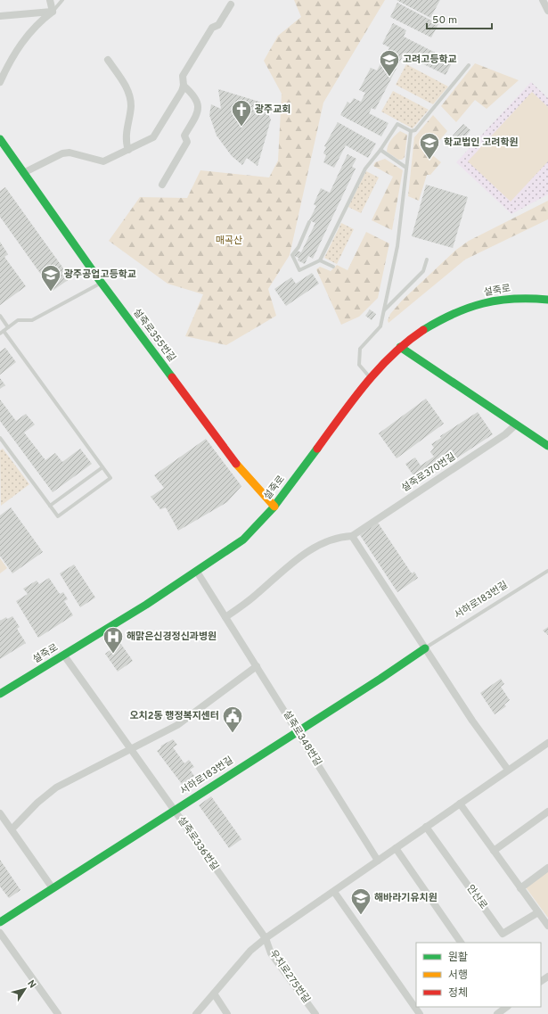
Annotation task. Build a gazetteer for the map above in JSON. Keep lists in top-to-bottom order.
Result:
{
  "streets": {
    "street": [
      "설죽로",
      "설죽로355번길",
      "설죽로370번길",
      "서하로183번길",
      "설죽로348번길",
      "설죽로336번길",
      "안산로",
      "우치로275번길"
    ]
  },
  "crossings": [
    ["설죽로", "설죽로355번길"],
    ["설죽로", "설죽로348번길"],
    ["설죽로", "설죽로336번길"],
    ["서하로183번길", "설죽로348번길"],
    ["서하로183번길", "설죽로336번길"],
    ["설죽로336번길", "우치로275번길"]
  ],
  "parks": ["매곡산"],
  "places": {
    "school or university": [
      "고려고등학교",
      "학교법인 고려학원",
      "광주공업고등학교",
      "해바라기유치원"
    ],
    "church": ["광주교회"],
    "hospital": ["해맑은신경정신과병원"],
    "public building": ["오치2동 행정복지센터"]
  },
  "legend": ["원활", "서행", "정체"],
  "scale_bar": "50 m",
  "north": "top right"
}
